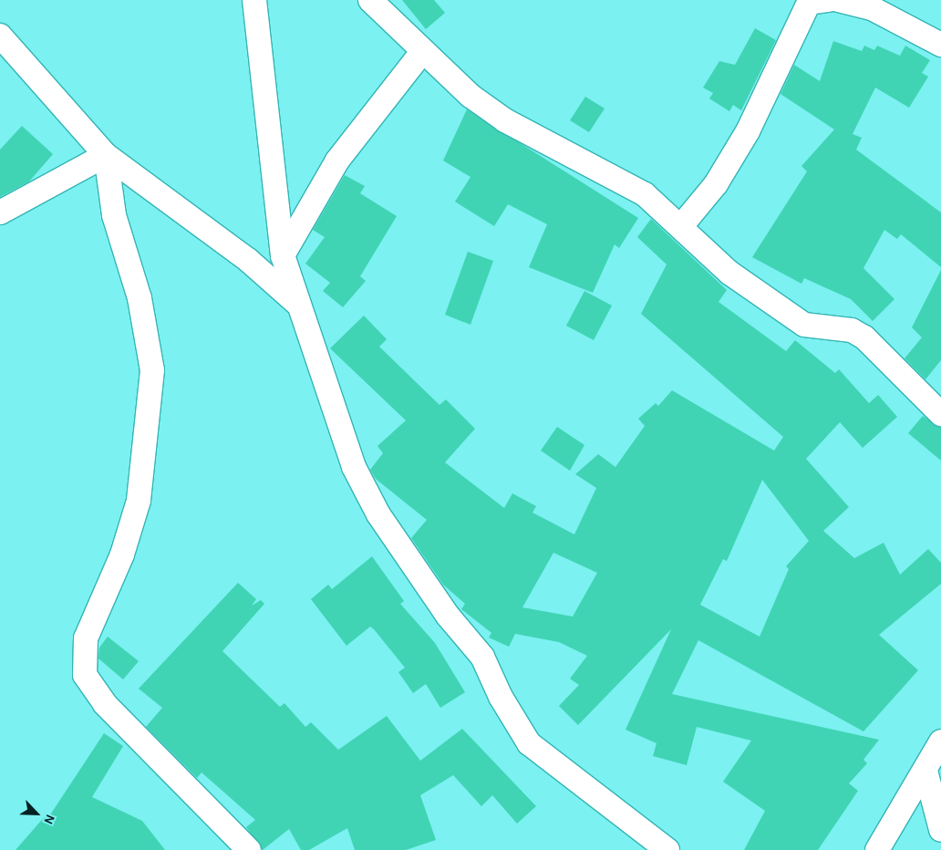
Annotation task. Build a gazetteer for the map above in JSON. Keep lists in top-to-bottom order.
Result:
{
  "north": "bottom right"
}
